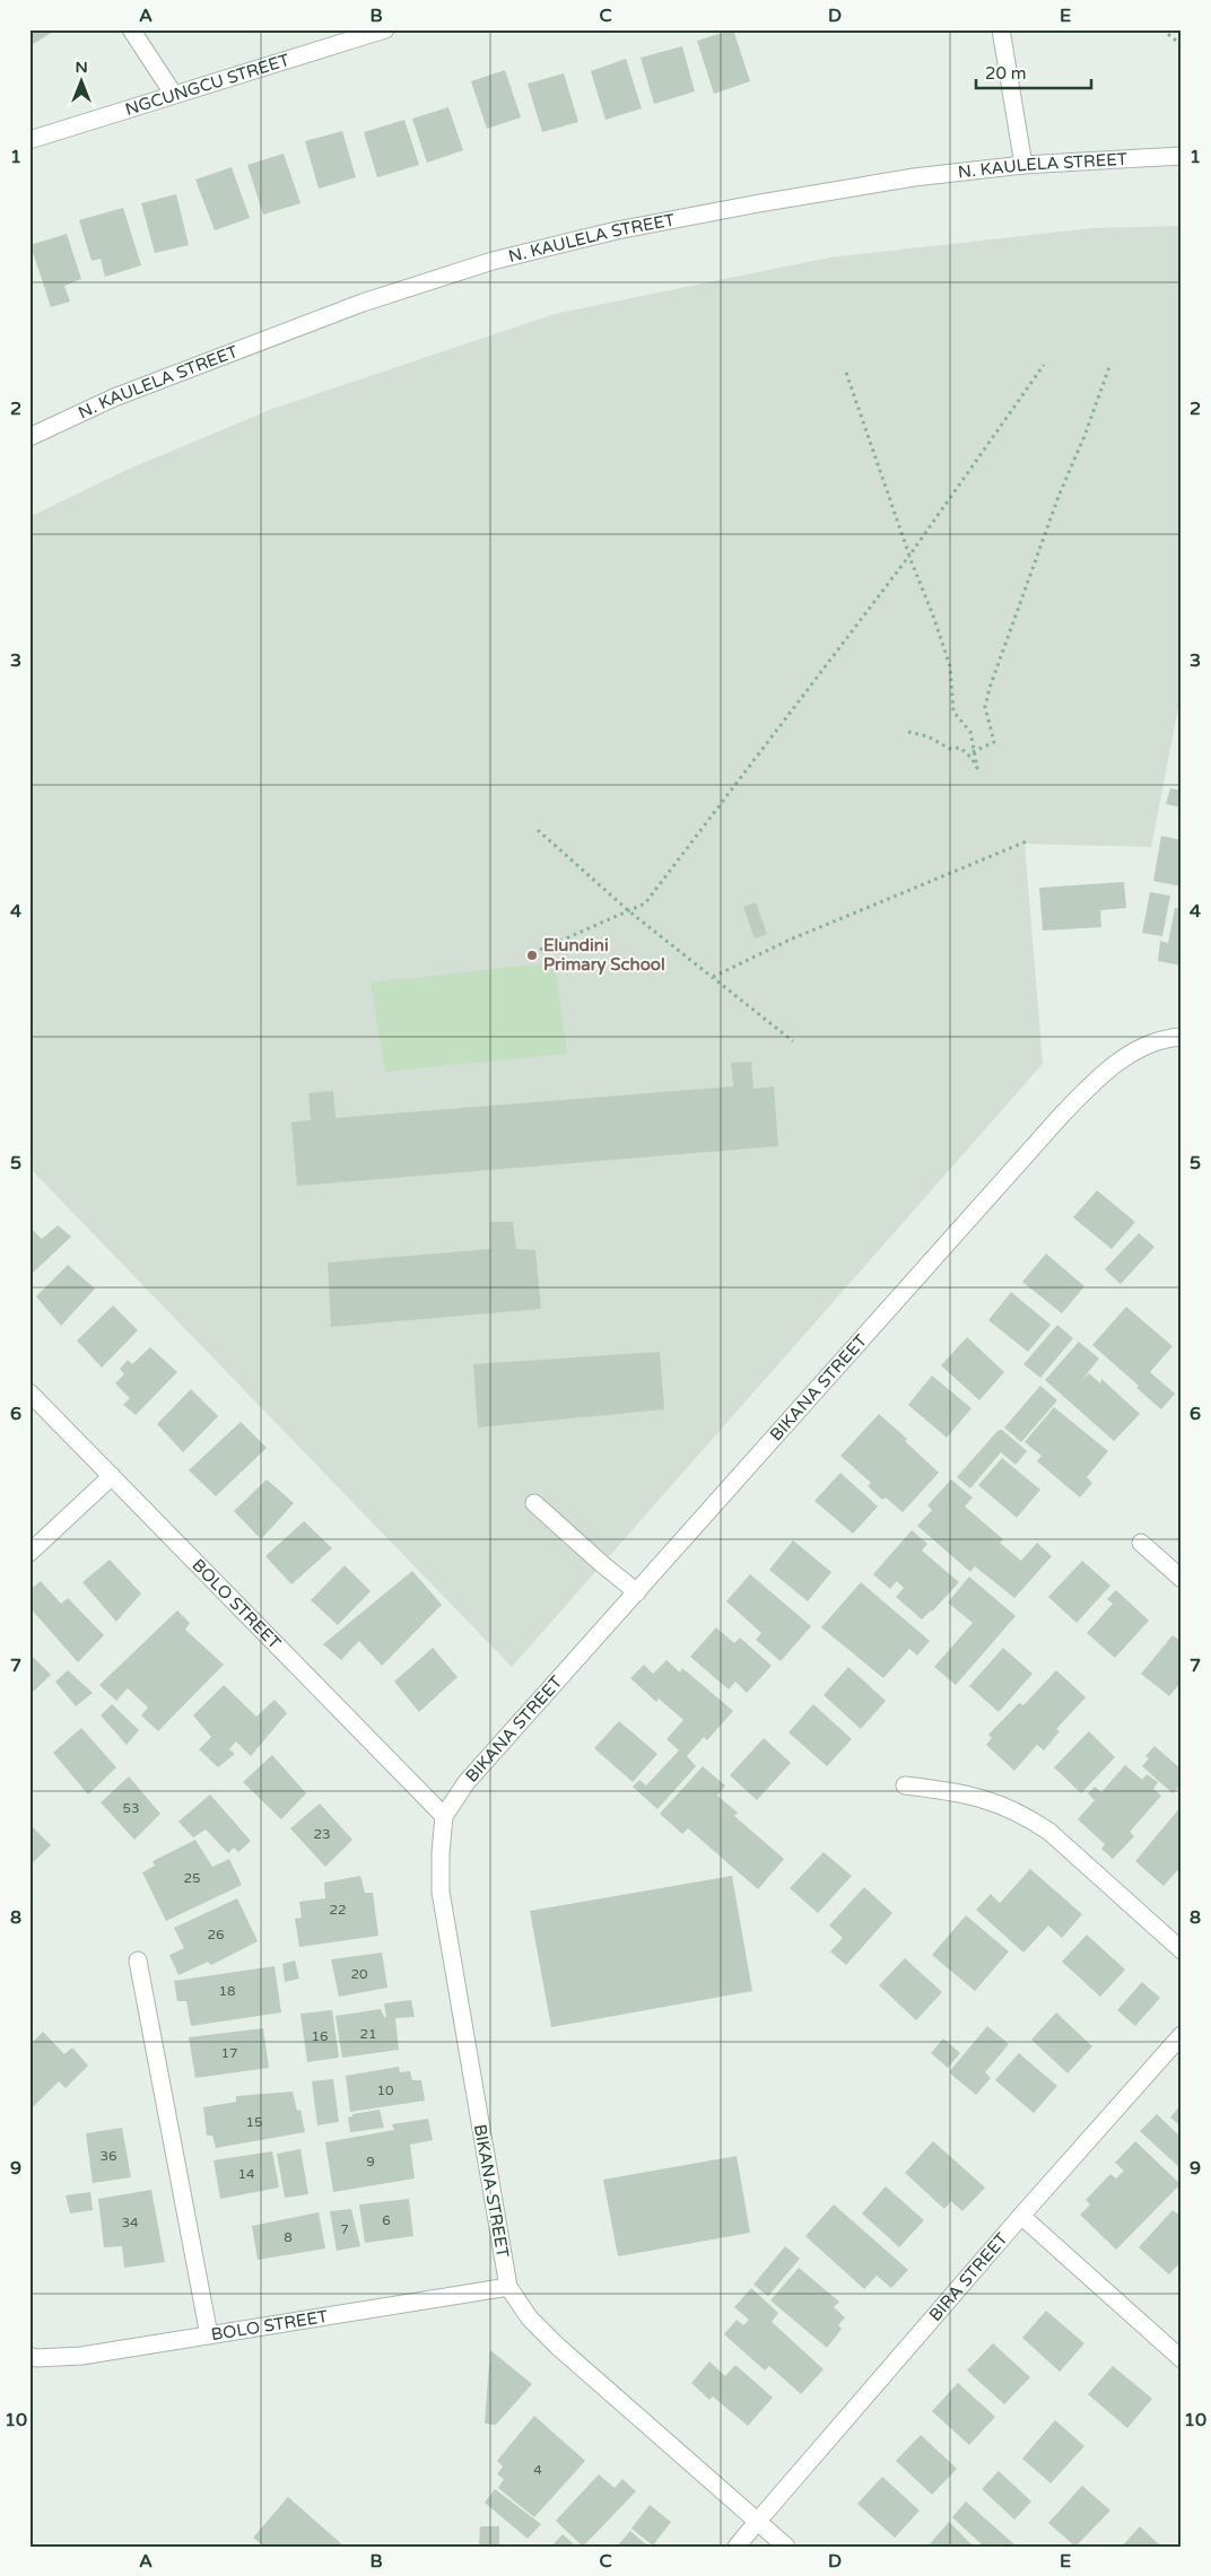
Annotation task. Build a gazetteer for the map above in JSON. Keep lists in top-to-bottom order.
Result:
{
  "streets": {
    "street": [
      "NGCUNGCU STREET",
      "N. KAULELA STREET",
      "BIKANA STREET",
      "BOLO STREET",
      "BIRA STREET"
    ]
  },
  "crossings": [
    ["BIKANA STREET", "BOLO STREET"],
    ["BIKANA STREET", "BIRA STREET"]
  ],
  "places": ["Elundini Primary School"],
  "house_numbers": [
    "53",
    "23",
    "25",
    "22",
    "26",
    "20",
    "18",
    "21",
    "16",
    "17",
    "10",
    "15",
    "36",
    "9",
    "14",
    "6",
    "34",
    "7",
    "8",
    "4"
  ],
  "scale_bar": "20 m",
  "north": "top",
  "grid": {
    "columns": [
      "A",
      "B",
      "C",
      "D",
      "E"
    ],
    "rows": [
      "1",
      "2",
      "3",
      "4",
      "5",
      "6",
      "7",
      "8",
      "9",
      "10"
    ]
  }
}
